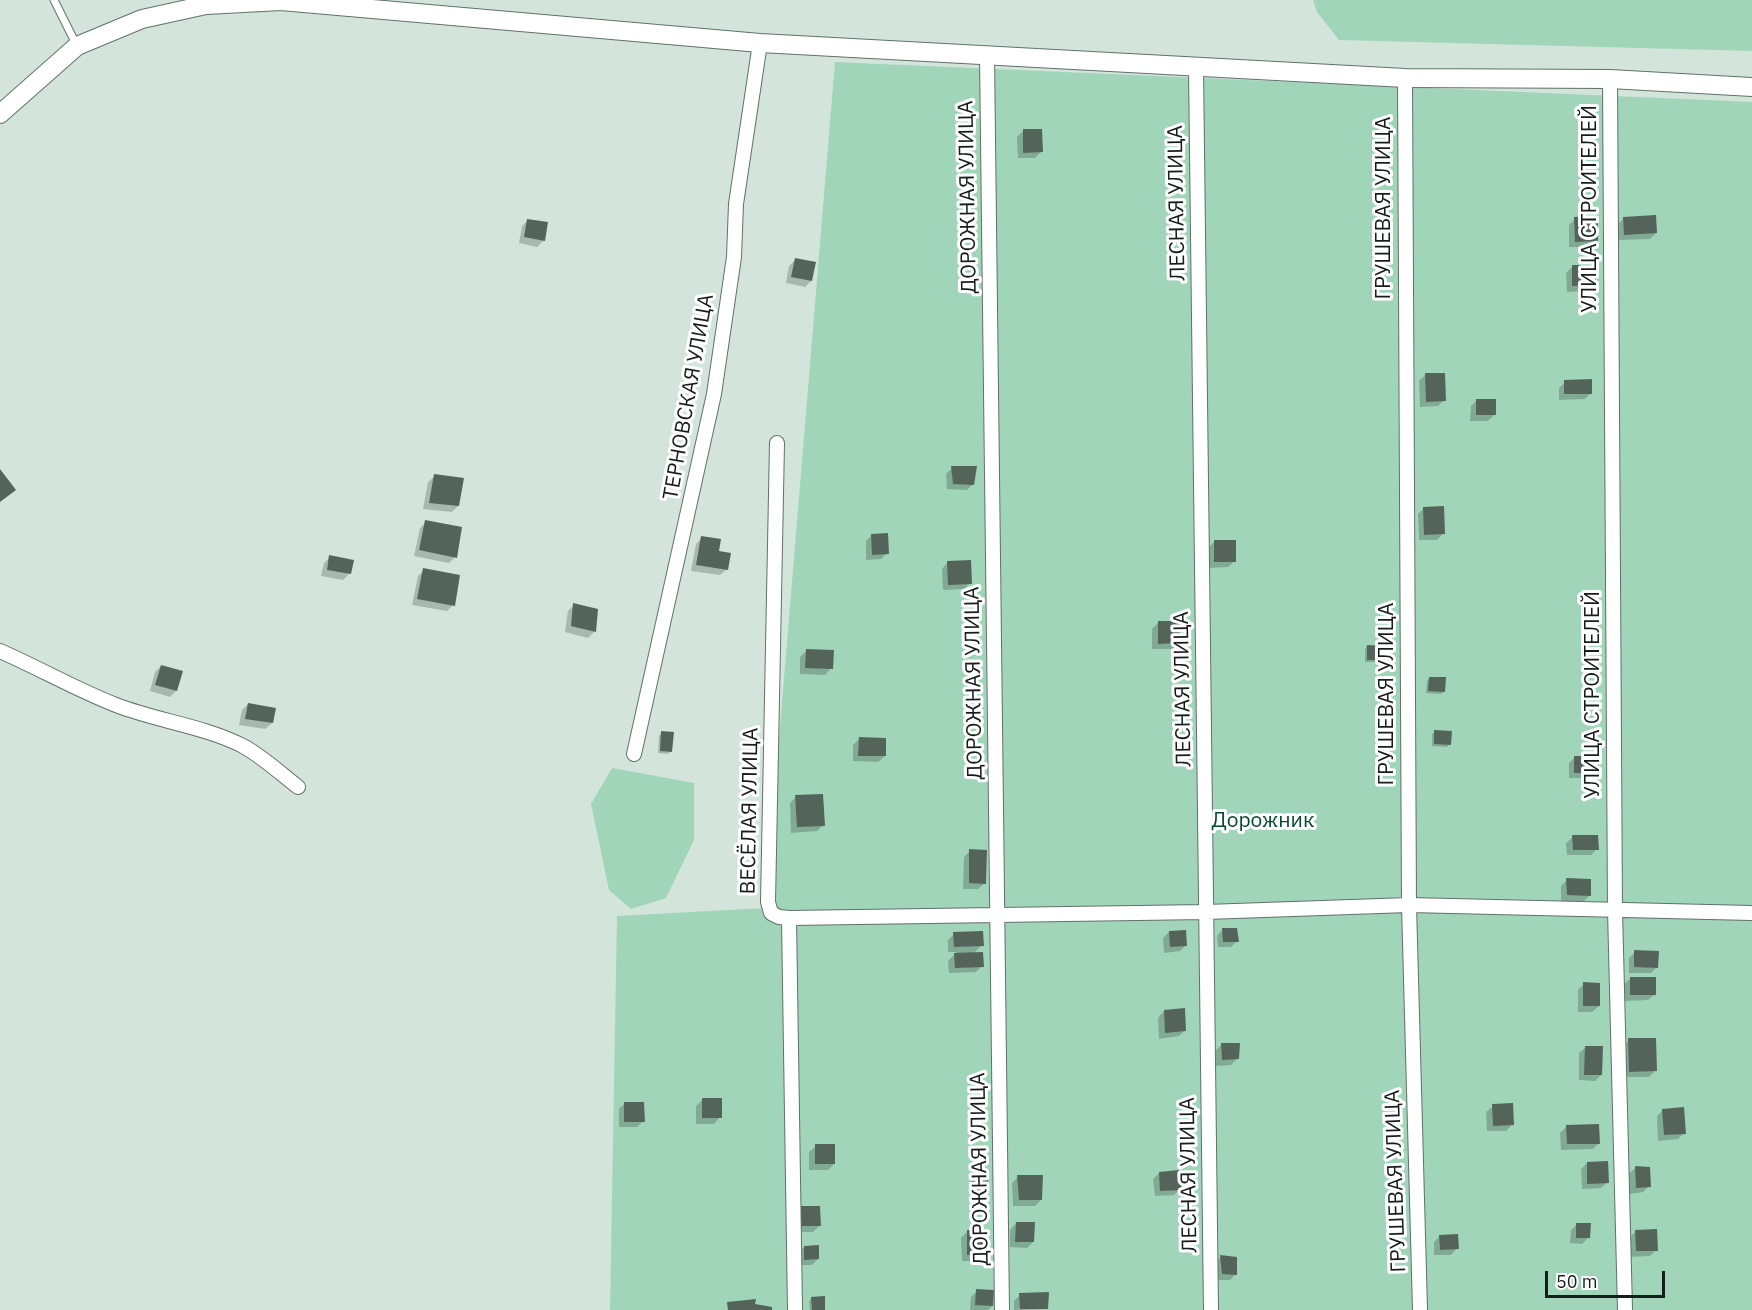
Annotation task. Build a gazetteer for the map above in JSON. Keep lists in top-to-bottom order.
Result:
{
  "streets": {
    "street": [
      "ДОРОЖНАЯ УЛИЦА",
      "ЛЕСНАЯ УЛИЦА",
      "ГРУШЕВАЯ УЛИЦА",
      "УЛИЦА СТРОИТЕЛЕЙ",
      "ТЕРНОВСКАЯ УЛИЦА",
      "ВЕСЁЛАЯ УЛИЦА"
    ]
  },
  "parks": ["Дорожник"],
  "scale_bar": "50 m"
}
